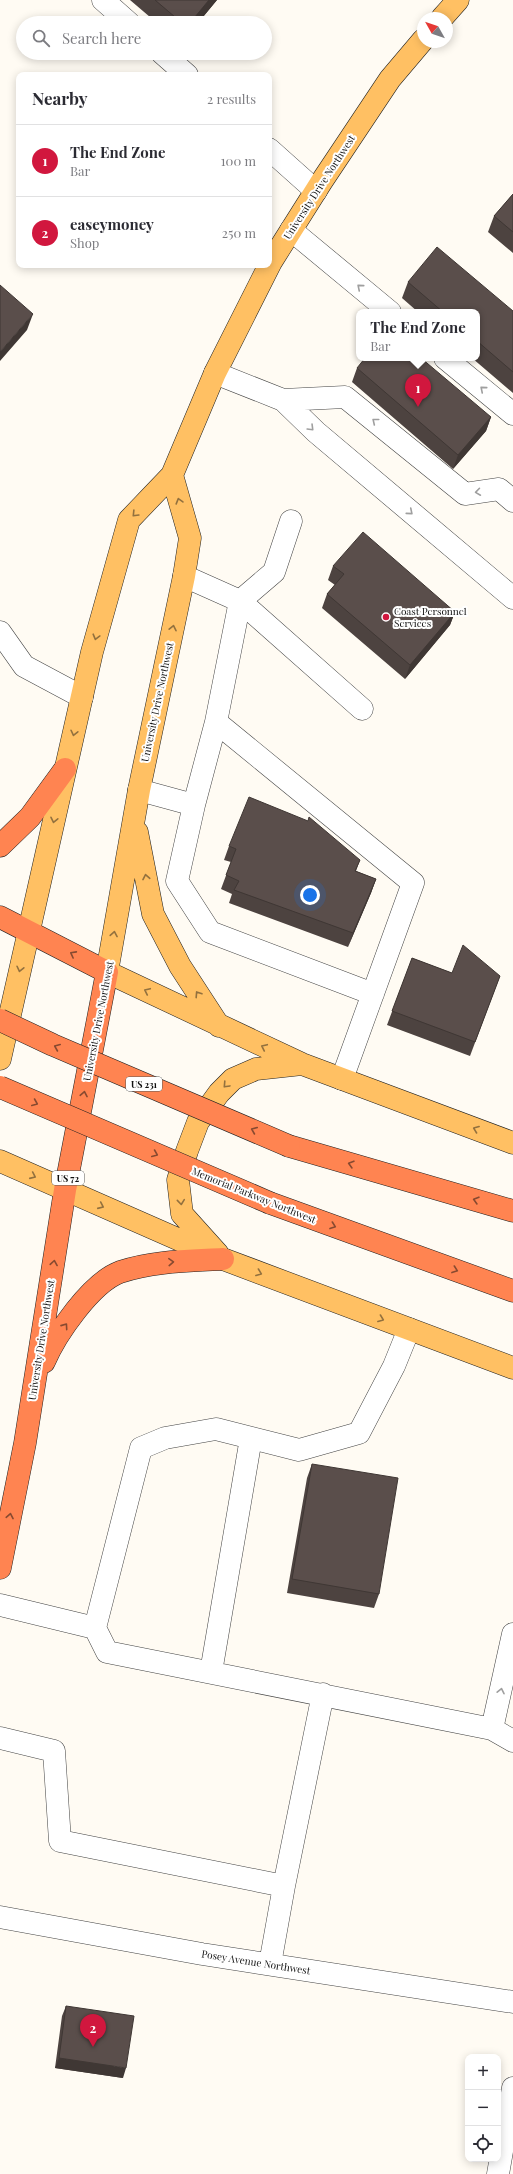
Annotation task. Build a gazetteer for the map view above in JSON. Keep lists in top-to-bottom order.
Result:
{
  "streets": {
    "highway": [
      "University Drive Northwest",
      "US 231",
      "US 72",
      "Memorial Parkway Northwest"
    ],
    "street": ["Posey Avenue Northwest"]
  },
  "places": ["Coast Personnel Services"],
  "north": "top left",
  "page": {
    "search": "Search here",
    "heading": ["Nearby", "2 results"],
    "list": [
      {
        "mark": "1",
        "name": "The End Zone",
        "note": "Bar",
        "value": "100 m"
      },
      {
        "mark": "2",
        "name": "easeymoney",
        "note": "Shop",
        "value": "250 m"
      }
    ],
    "popup": ["The End Zone", "Bar"],
    "pins": ["1", "2"],
    "map_buttons": ["+", "−"]
  }
}
